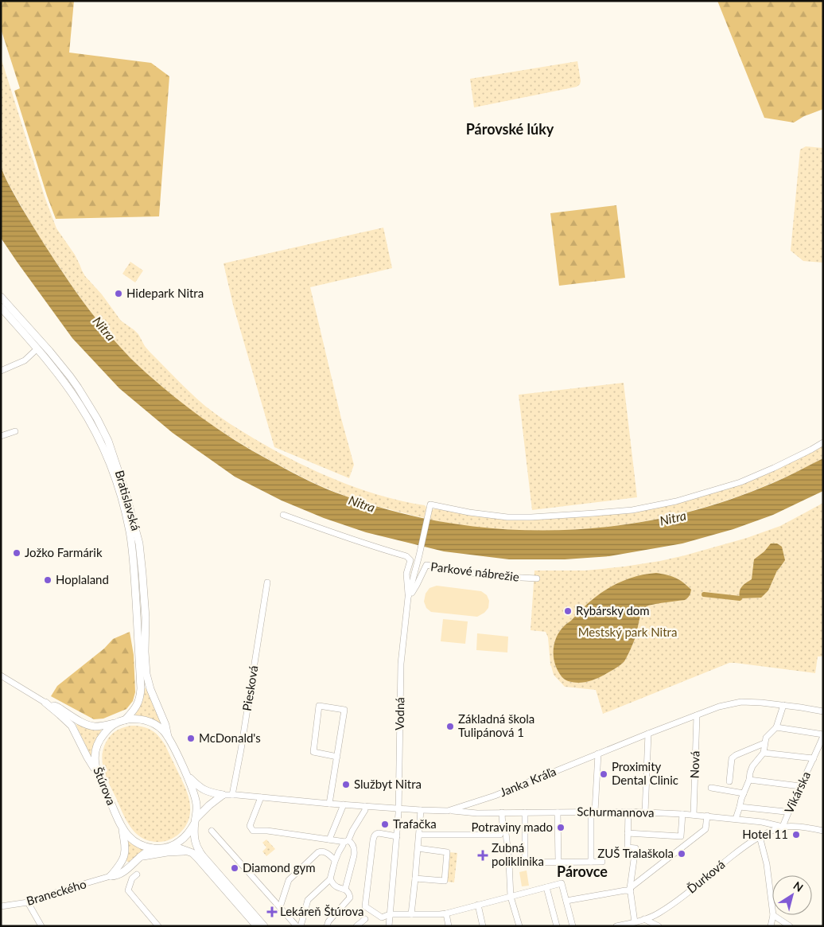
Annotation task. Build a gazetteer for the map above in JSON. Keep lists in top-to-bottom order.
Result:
{
  "streets": {
    "main road": ["Bratislavská", "Štúrova"],
    "street": [
      "Parkové nábrežie",
      "Piesková",
      "Vodná",
      "Nová",
      "Janka Kráľa",
      "Vikárska",
      "Schurmannova",
      "Ďurková",
      "Braneckého"
    ]
  },
  "crossings": [
    ["Bratislavská", "Štúrova"],
    ["Parkové nábrežie", "Vodná"],
    ["Piesková", "Janka Kráľa"],
    ["Vodná", "Janka Kráľa"],
    ["Nová", "Janka Kráľa"],
    ["Nová", "Schurmannova"],
    ["Janka Kráľa", "Schurmannova"],
    ["Vikárska", "Schurmannova"],
    ["Vikárska", "Ďurková"],
    ["Schurmannova", "Ďurková"]
  ],
  "districts": ["Párovské lúky", "Párovce"],
  "water": ["Nitra"],
  "parks": ["Mestský park Nitra"],
  "places": {
    "other": [
      "Hidepark Nitra",
      "Jožko Farmárik",
      "Hoplaland",
      "Rybársky dom",
      "Základná škola Tulipánová 1",
      "McDonald's",
      "Proximity Dental Clinic",
      "Službyt Nitra",
      "Trafačka",
      "Potraviny mado",
      "Hotel 11",
      "ZUŠ Tralaškola",
      "Diamond gym"
    ],
    "health": ["Zubná poliklinika", "Lekáreň Štúrova"]
  },
  "north": "top right"
}
